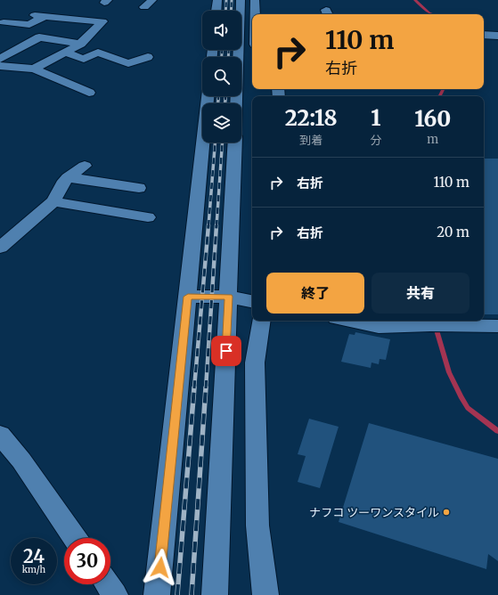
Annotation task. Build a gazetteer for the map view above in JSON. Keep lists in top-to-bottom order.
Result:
{
  "places": ["ナフコ ツーワンスタイル"],
  "page": {
    "turn": ["110 m", "右折"],
    "eta": [
      "22:18",
      "到着",
      "1",
      "分",
      "160",
      "m"
    ],
    "list": [
      {
        "name": "右折",
        "value": "110 m"
      },
      {
        "name": "右折",
        "value": "20 m"
      }
    ],
    "buttons": ["終了", "共有"],
    "speed": "24 km/h",
    "limit": "30"
  }
}
